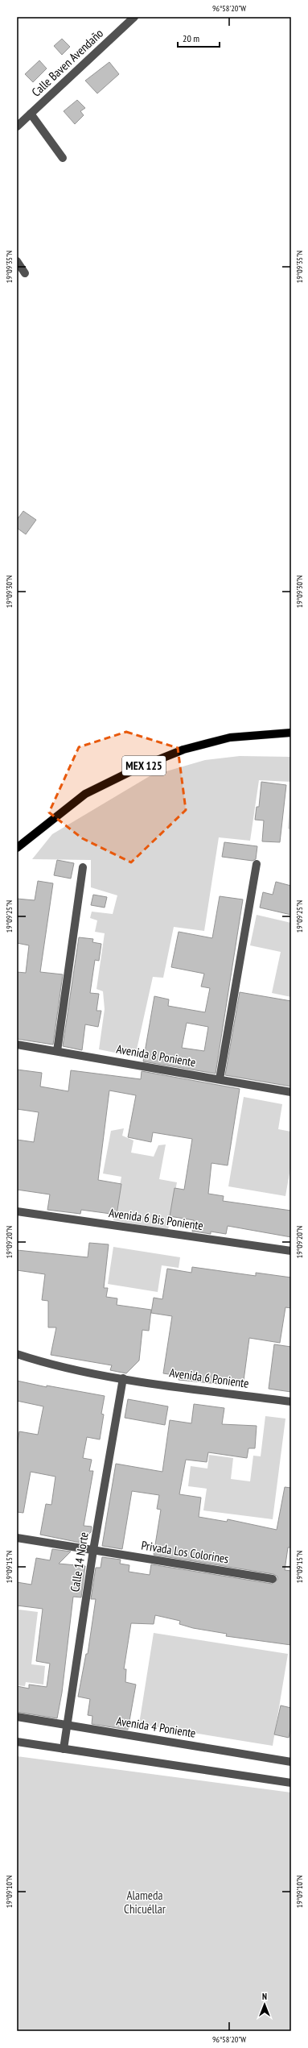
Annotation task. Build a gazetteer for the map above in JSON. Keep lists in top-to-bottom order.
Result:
{
  "streets": {
    "main road": ["MEX 125"],
    "street": [
      "Calle Baven Avendaño",
      "Avenida 8 Poniente",
      "Avenida 6 Bis Poniente",
      "Avenida 6 Poniente",
      "Privada Los Colorines",
      "Calle 14 Norte",
      "Avenida 4 Poniente"
    ]
  },
  "crossings": [
    ["Avenida 6 Poniente", "Calle 14 Norte"],
    ["Privada Los Colorines", "Calle 14 Norte"],
    ["Calle 14 Norte", "Avenida 4 Poniente"]
  ],
  "parks": ["Alameda Chicuéllar"],
  "scale_bar": "20 m",
  "north": "top",
  "coordinates": [
    "96°58'20\"W",
    "19°09'35\"N",
    "19°09'30\"N",
    "19°09'25\"N",
    "19°09'20\"N",
    "19°09'15\"N",
    "19°09'10\"N"
  ]
}
